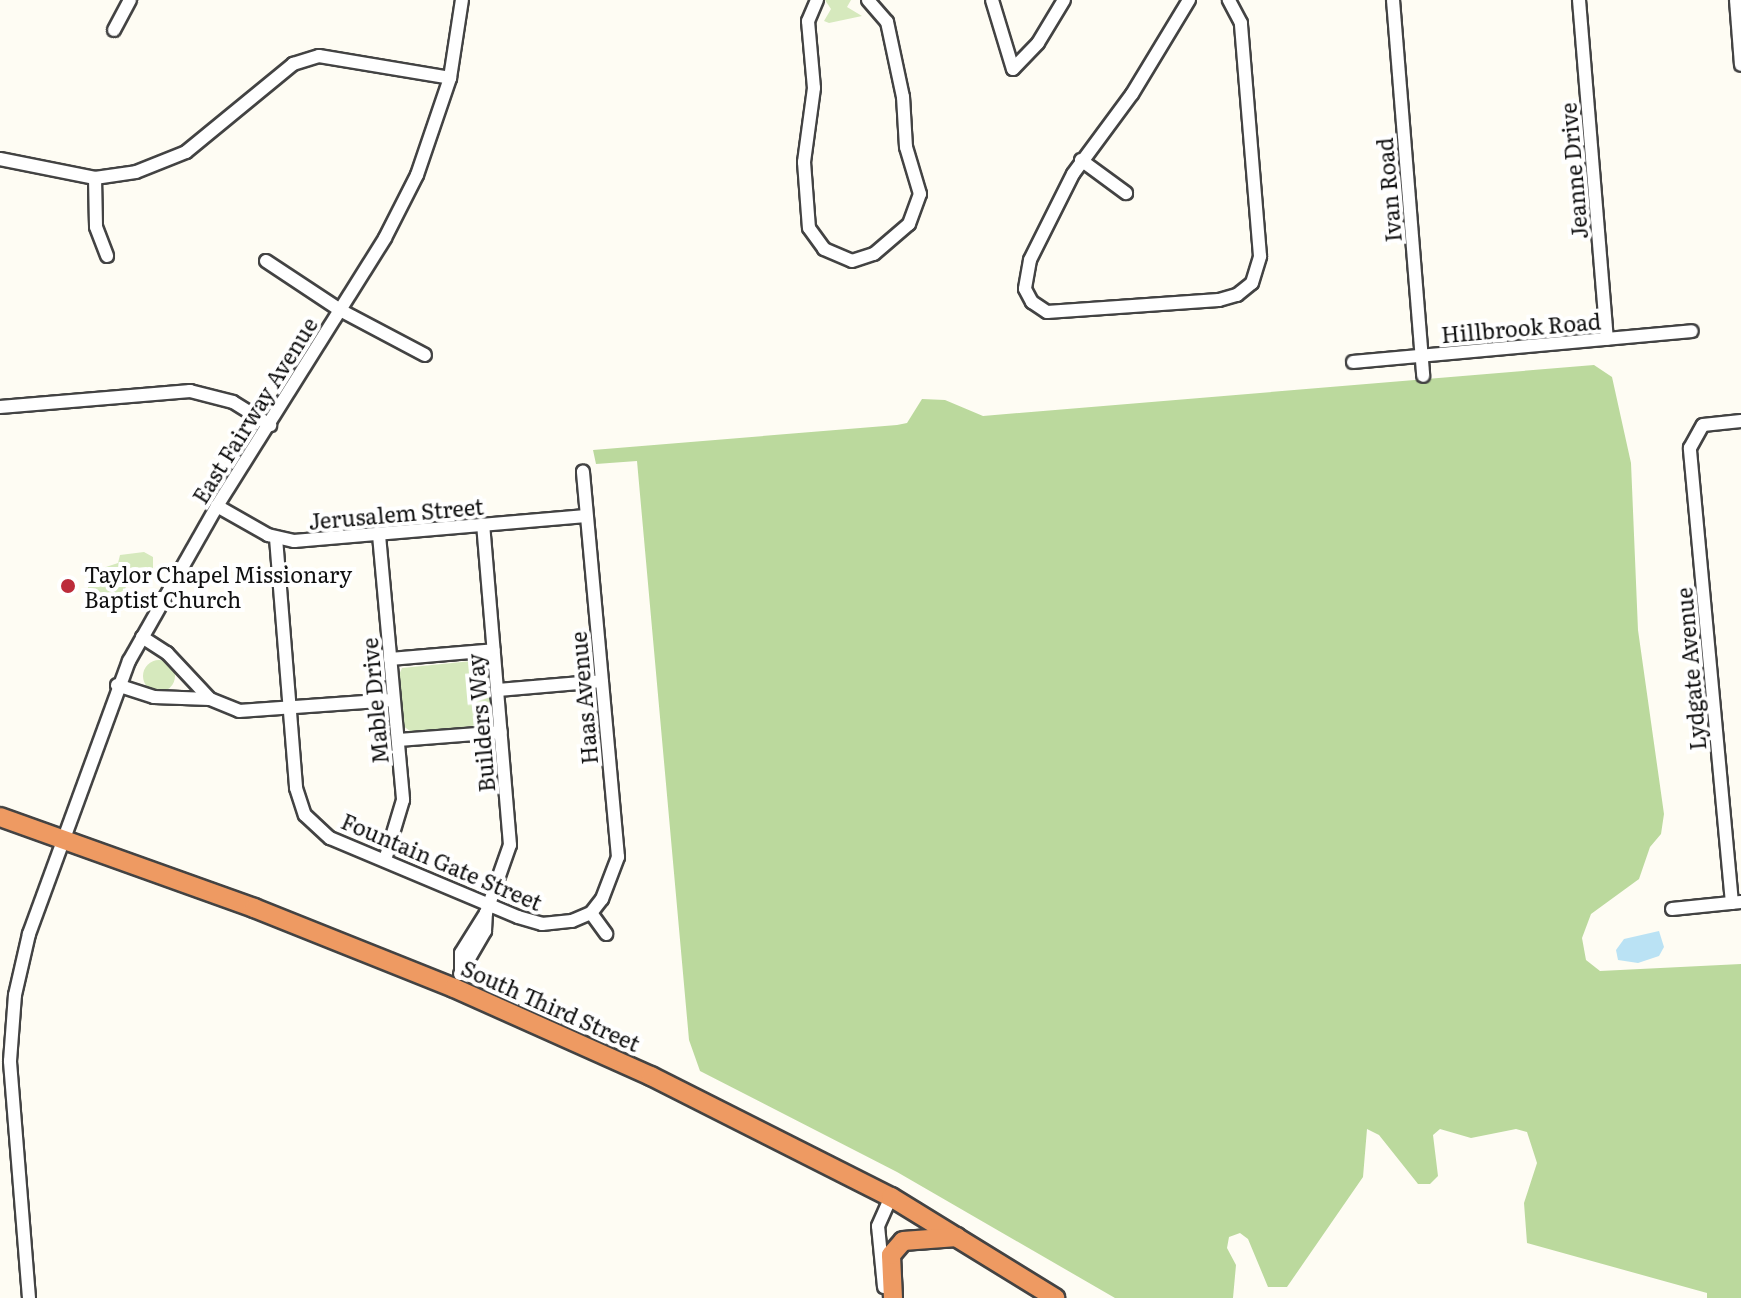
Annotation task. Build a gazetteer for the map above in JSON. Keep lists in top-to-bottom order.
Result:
{
  "streets": {
    "highway": ["South Third Street"],
    "street": [
      "Jeanne Drive",
      "Ivan Road",
      "Hillbrook Road",
      "East Fairway Avenue",
      "Jerusalem Street",
      "Lydgate Avenue",
      "Haas Avenue",
      "Mable Drive",
      "Builders Way",
      "Fountain Gate Street"
    ]
  },
  "crossings": [
    ["Jeanne Drive", "Hillbrook Road"],
    ["Ivan Road", "Hillbrook Road"],
    ["East Fairway Avenue", "South Third Street"],
    ["Jerusalem Street", "Haas Avenue"],
    ["Jerusalem Street", "Mable Drive"],
    ["Jerusalem Street", "Builders Way"],
    ["Haas Avenue", "Fountain Gate Street"],
    ["Mable Drive", "Fountain Gate Street"],
    ["Builders Way", "Fountain Gate Street"],
    ["Builders Way", "South Third Street"]
  ],
  "places": ["Taylor Chapel Missionary Baptist Church"]
}
